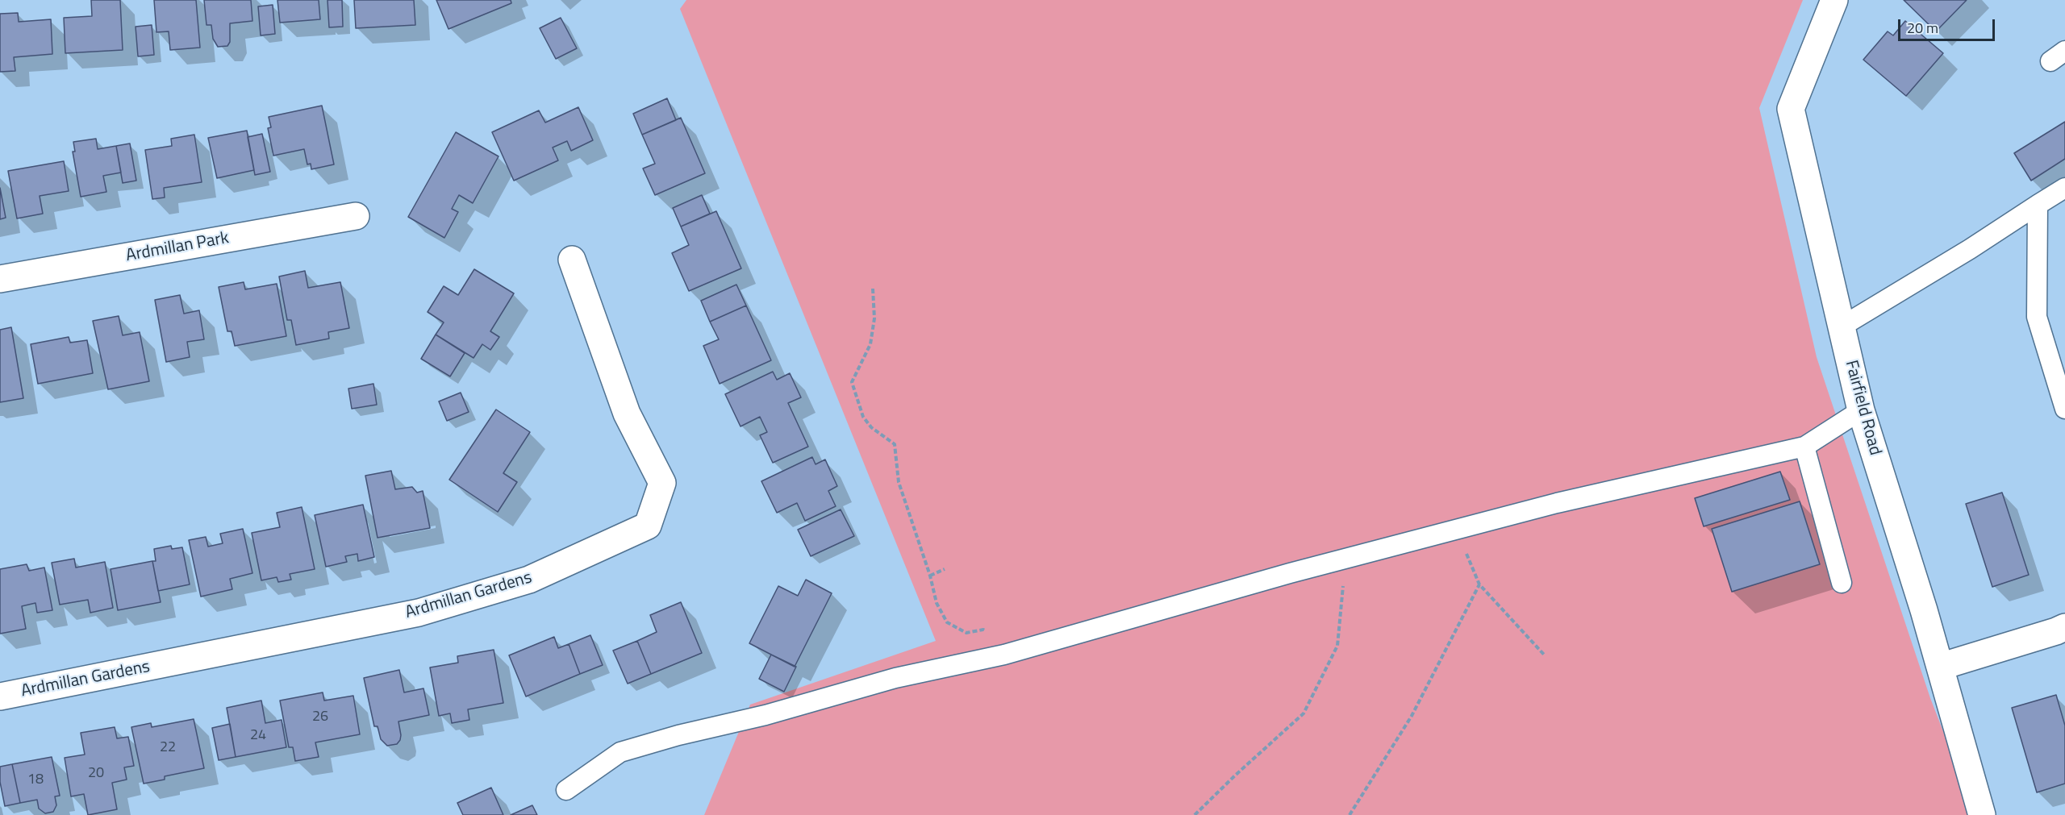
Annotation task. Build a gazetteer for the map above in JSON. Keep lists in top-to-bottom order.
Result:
{
  "streets": {
    "street": ["Ardmillan Park", "Fairfield Road", "Ardmillan Gardens"]
  },
  "house_numbers": [
    "26",
    "24",
    "22",
    "20",
    "18"
  ],
  "scale_bar": "20 m"
}
